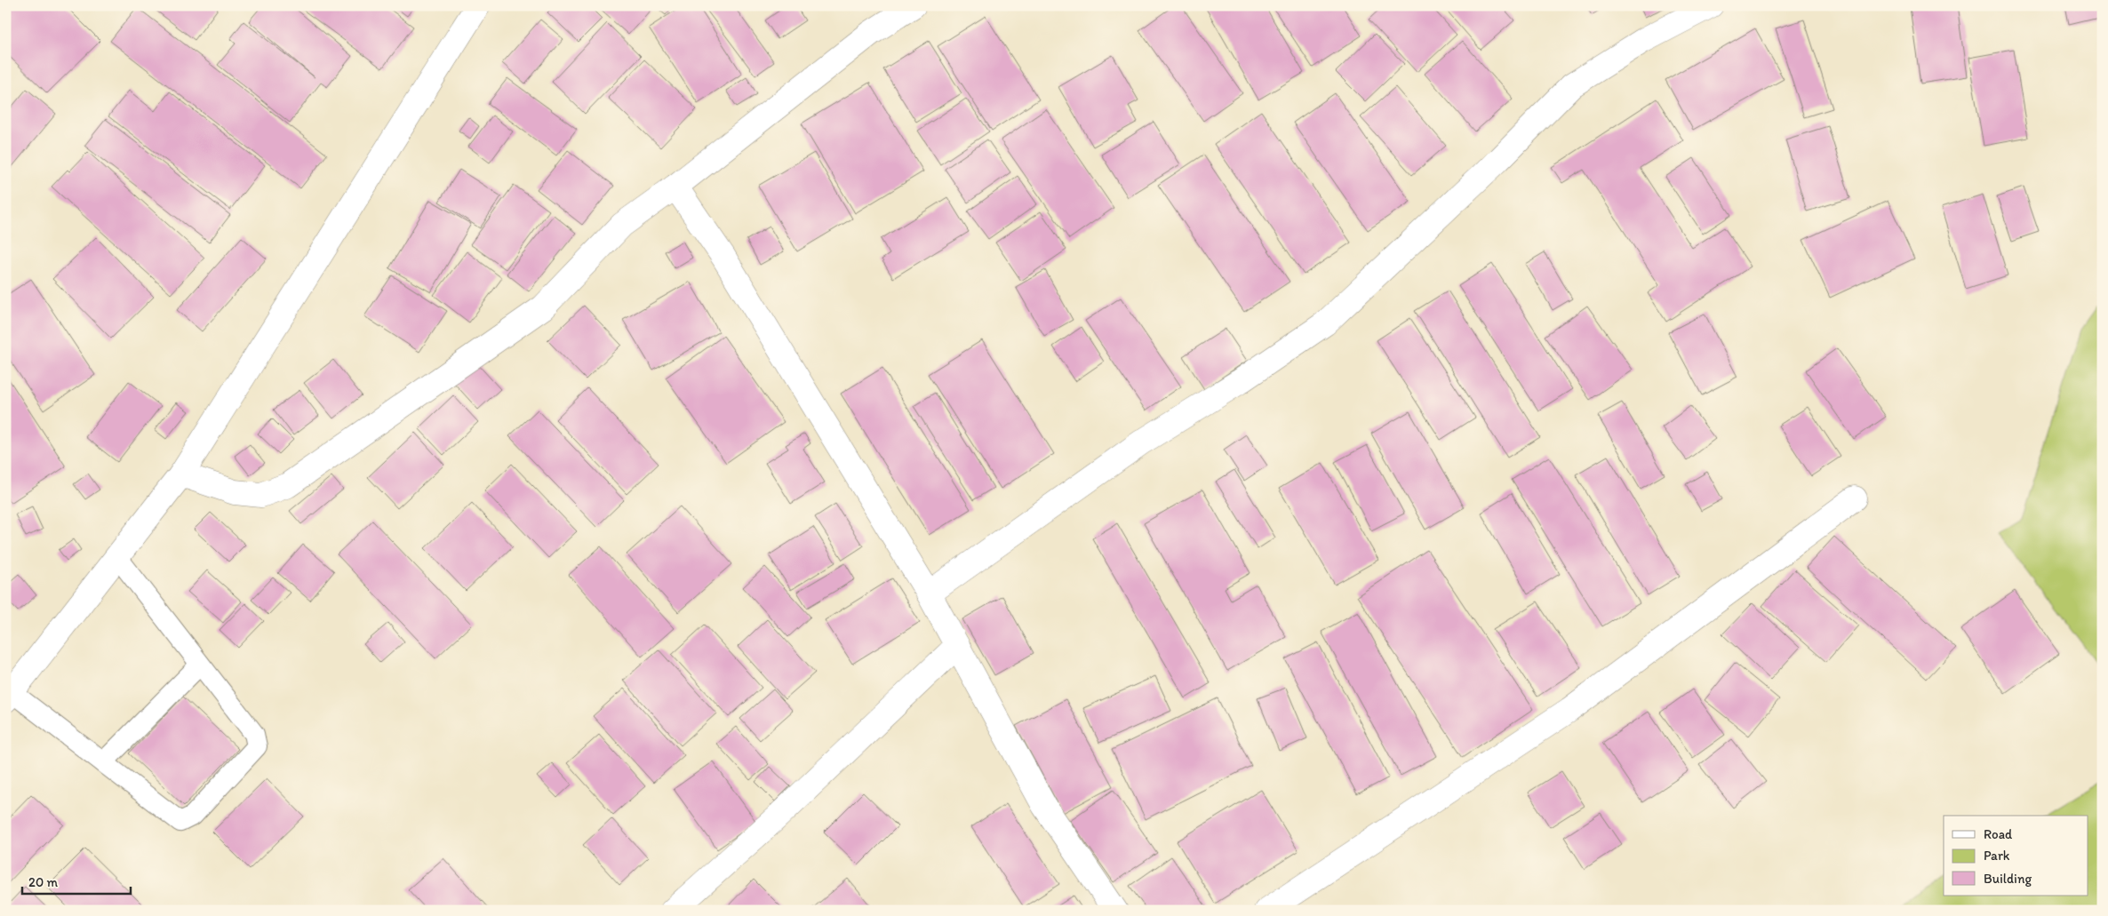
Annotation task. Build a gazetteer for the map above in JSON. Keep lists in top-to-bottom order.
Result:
{
  "legend": ["Road", "Park", "Building"],
  "scale_bar": "20 m"
}
